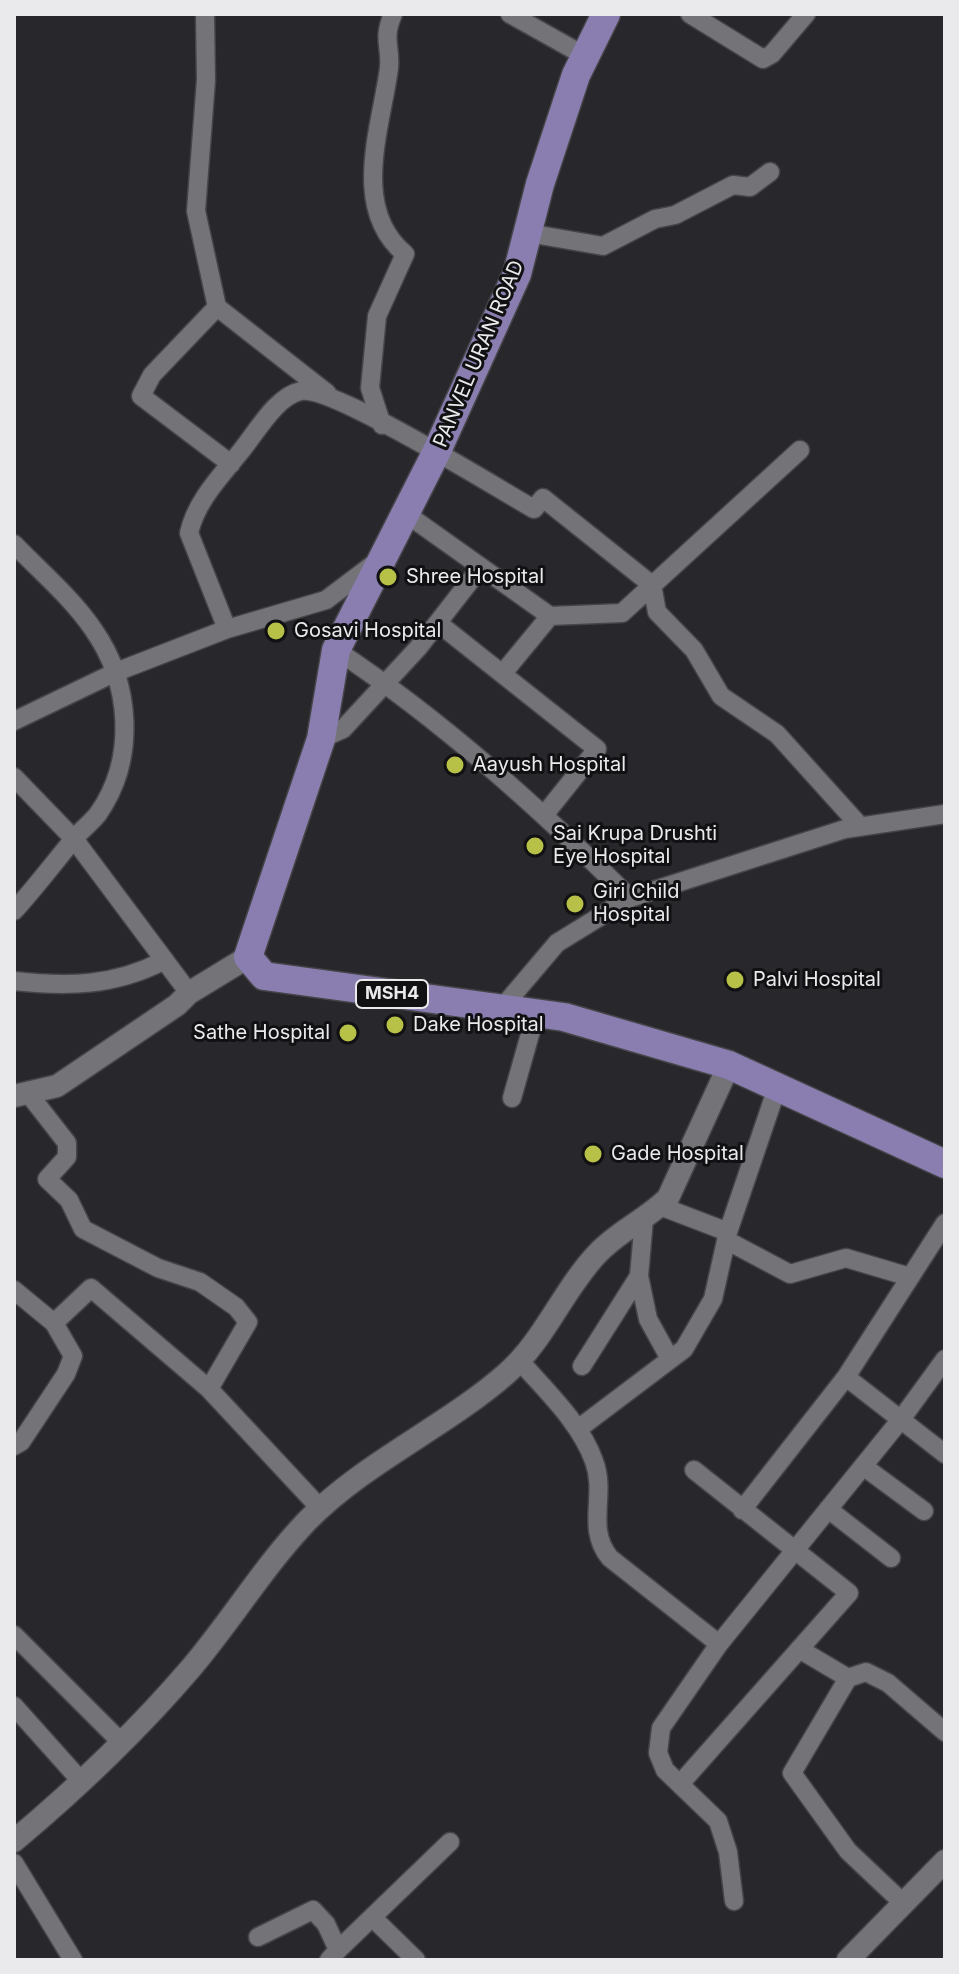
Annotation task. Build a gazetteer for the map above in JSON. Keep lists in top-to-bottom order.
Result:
{
  "streets": {
    "main road": ["PANVEL URAN ROAD", "MSH4"]
  },
  "crossings": [
    ["PANVEL URAN ROAD", "MSH4"]
  ],
  "places": [
    "Shree Hospital",
    "Gosavi Hospital",
    "Aayush Hospital",
    "Sai Krupa Drushti Eye Hospital",
    "Giri Child Hospital",
    "Palvi Hospital",
    "Dake Hospital",
    "Sathe Hospital",
    "Gade Hospital"
  ]
}
